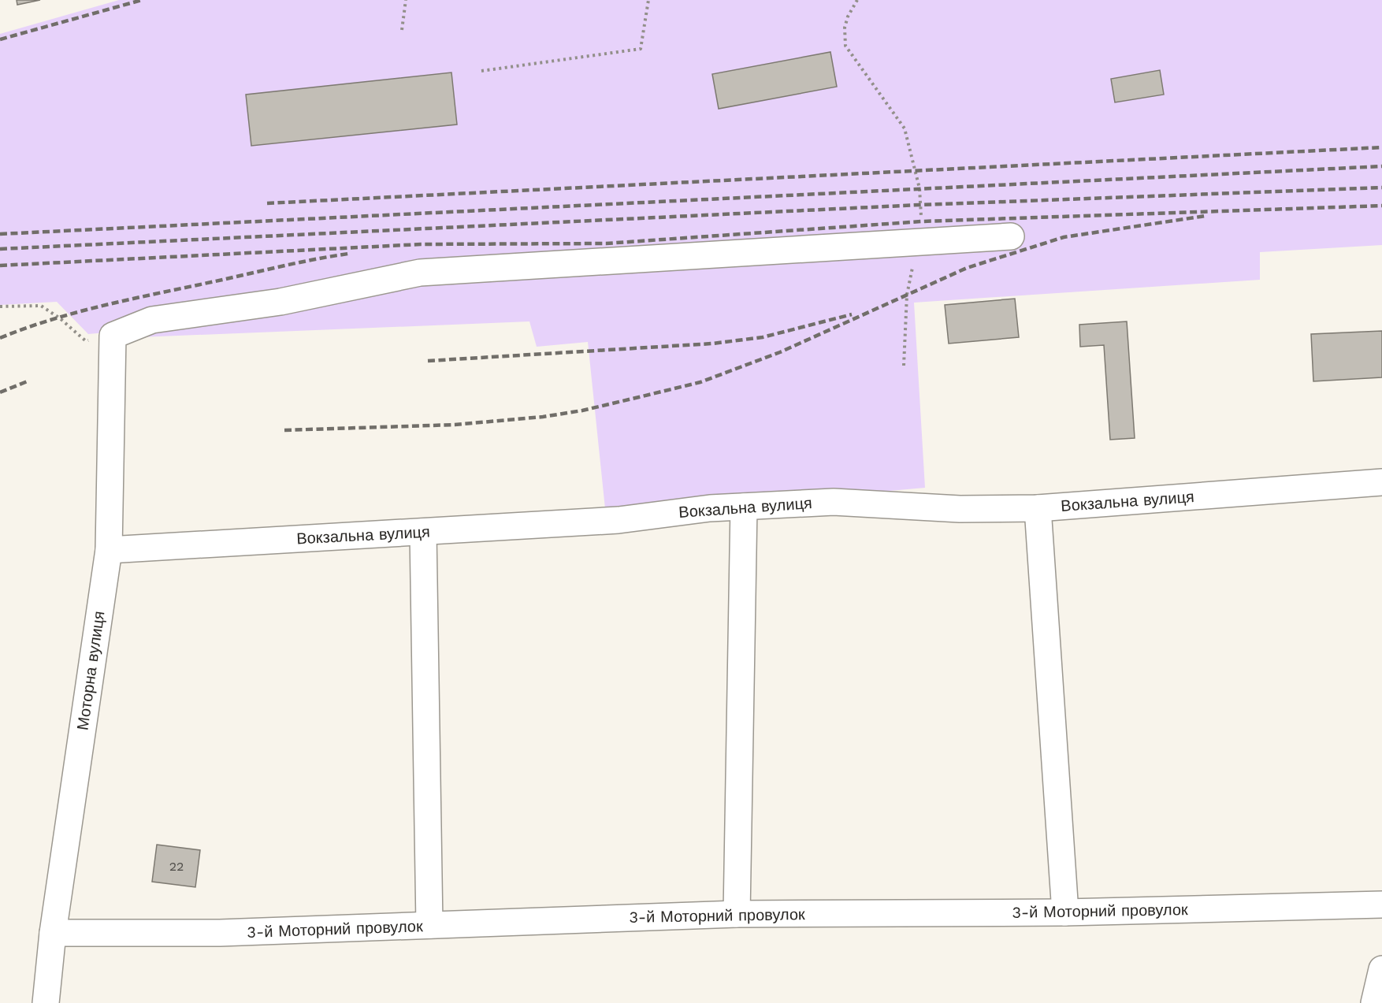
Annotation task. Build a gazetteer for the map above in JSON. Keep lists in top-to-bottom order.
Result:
{
  "streets": {
    "street": ["Вокзальна вулиця", "Моторна вулиця", "3-й Моторний провулок"]
  },
  "crossings": [
    ["Вокзальна вулиця", "Моторна вулиця"],
    ["Моторна вулиця", "3-й Моторний провулок"]
  ],
  "house_numbers": ["22"]
}
